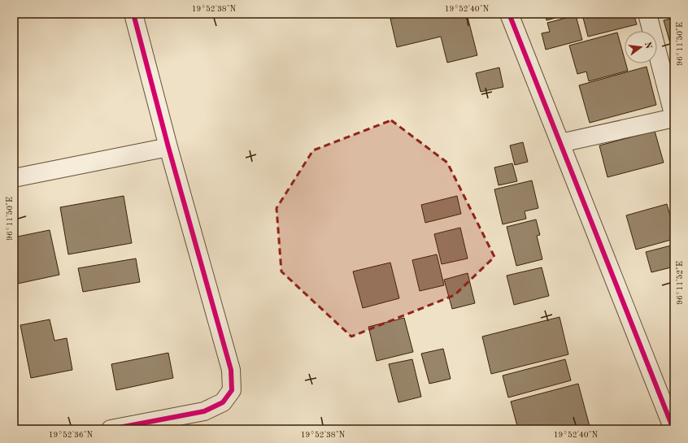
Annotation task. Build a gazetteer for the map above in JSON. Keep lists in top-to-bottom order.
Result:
{
  "north": "right",
  "coordinates": [
    "19°52'38\"N",
    "19°52'40\"N",
    "96°11'50\"E",
    "96°11'52\"E",
    "19°52'36\"N"
  ]
}
